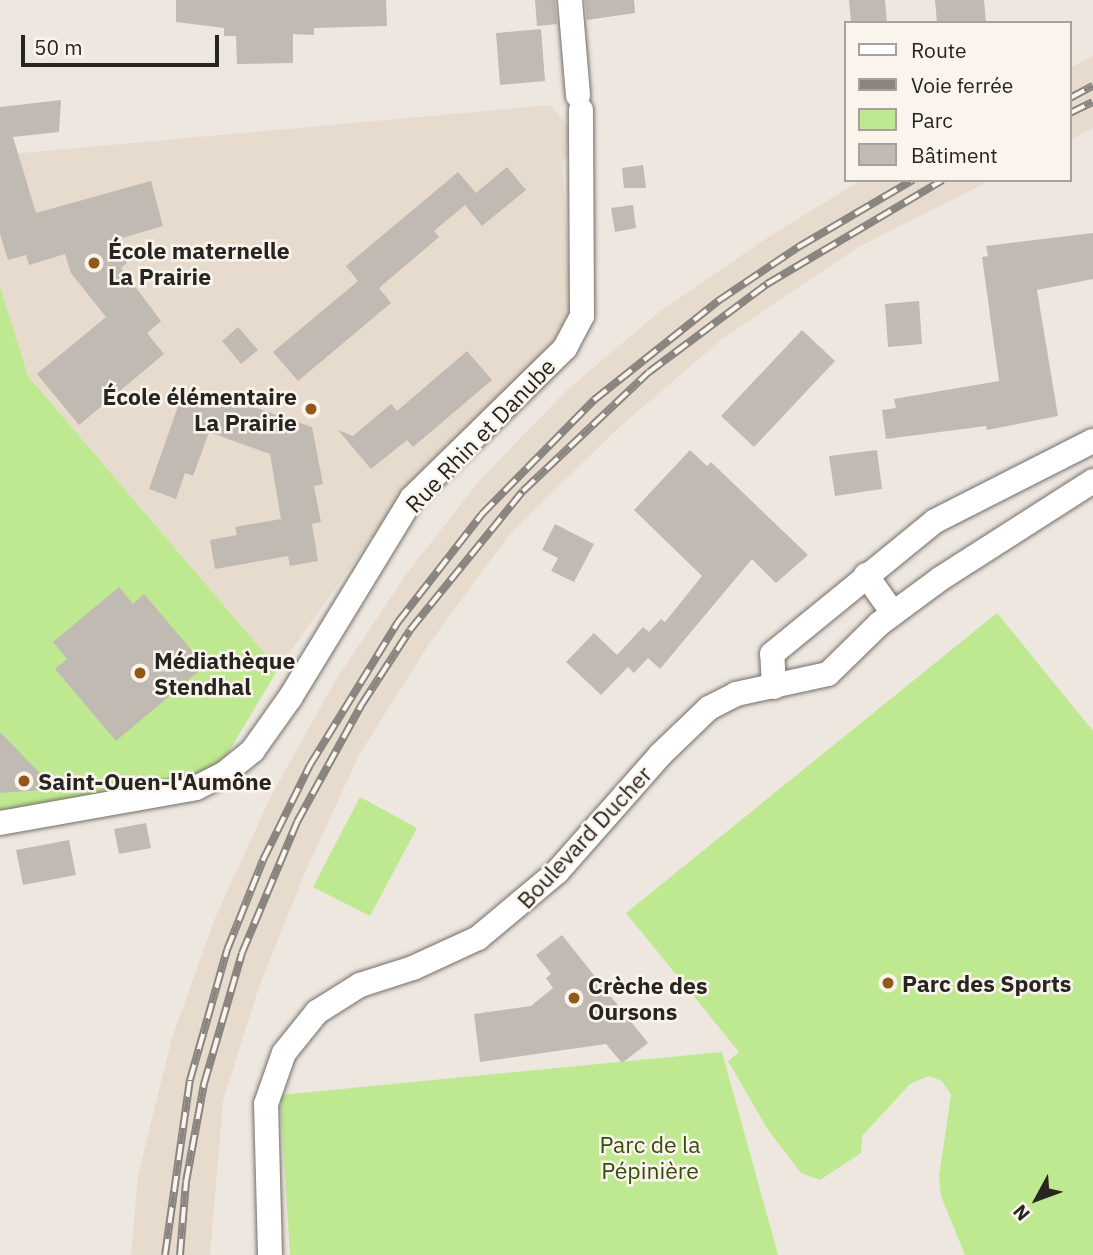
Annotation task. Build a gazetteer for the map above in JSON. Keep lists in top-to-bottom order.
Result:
{
  "streets": {
    "street": ["Rue Rhin et Danube", "Boulevard Ducher"]
  },
  "parks": ["Parc de la Pépinière"],
  "places": [
    "École maternelle La Prairie",
    "École élémentaire La Prairie",
    "Médiathèque Stendhal",
    "Saint-Ouen-l'Aumône",
    "Parc des Sports",
    "Crèche des Oursons"
  ],
  "legend": [
    "Route",
    "Voie ferrée",
    "Parc",
    "Bâtiment"
  ],
  "scale_bar": "50 m",
  "north": "bottom left"
}
